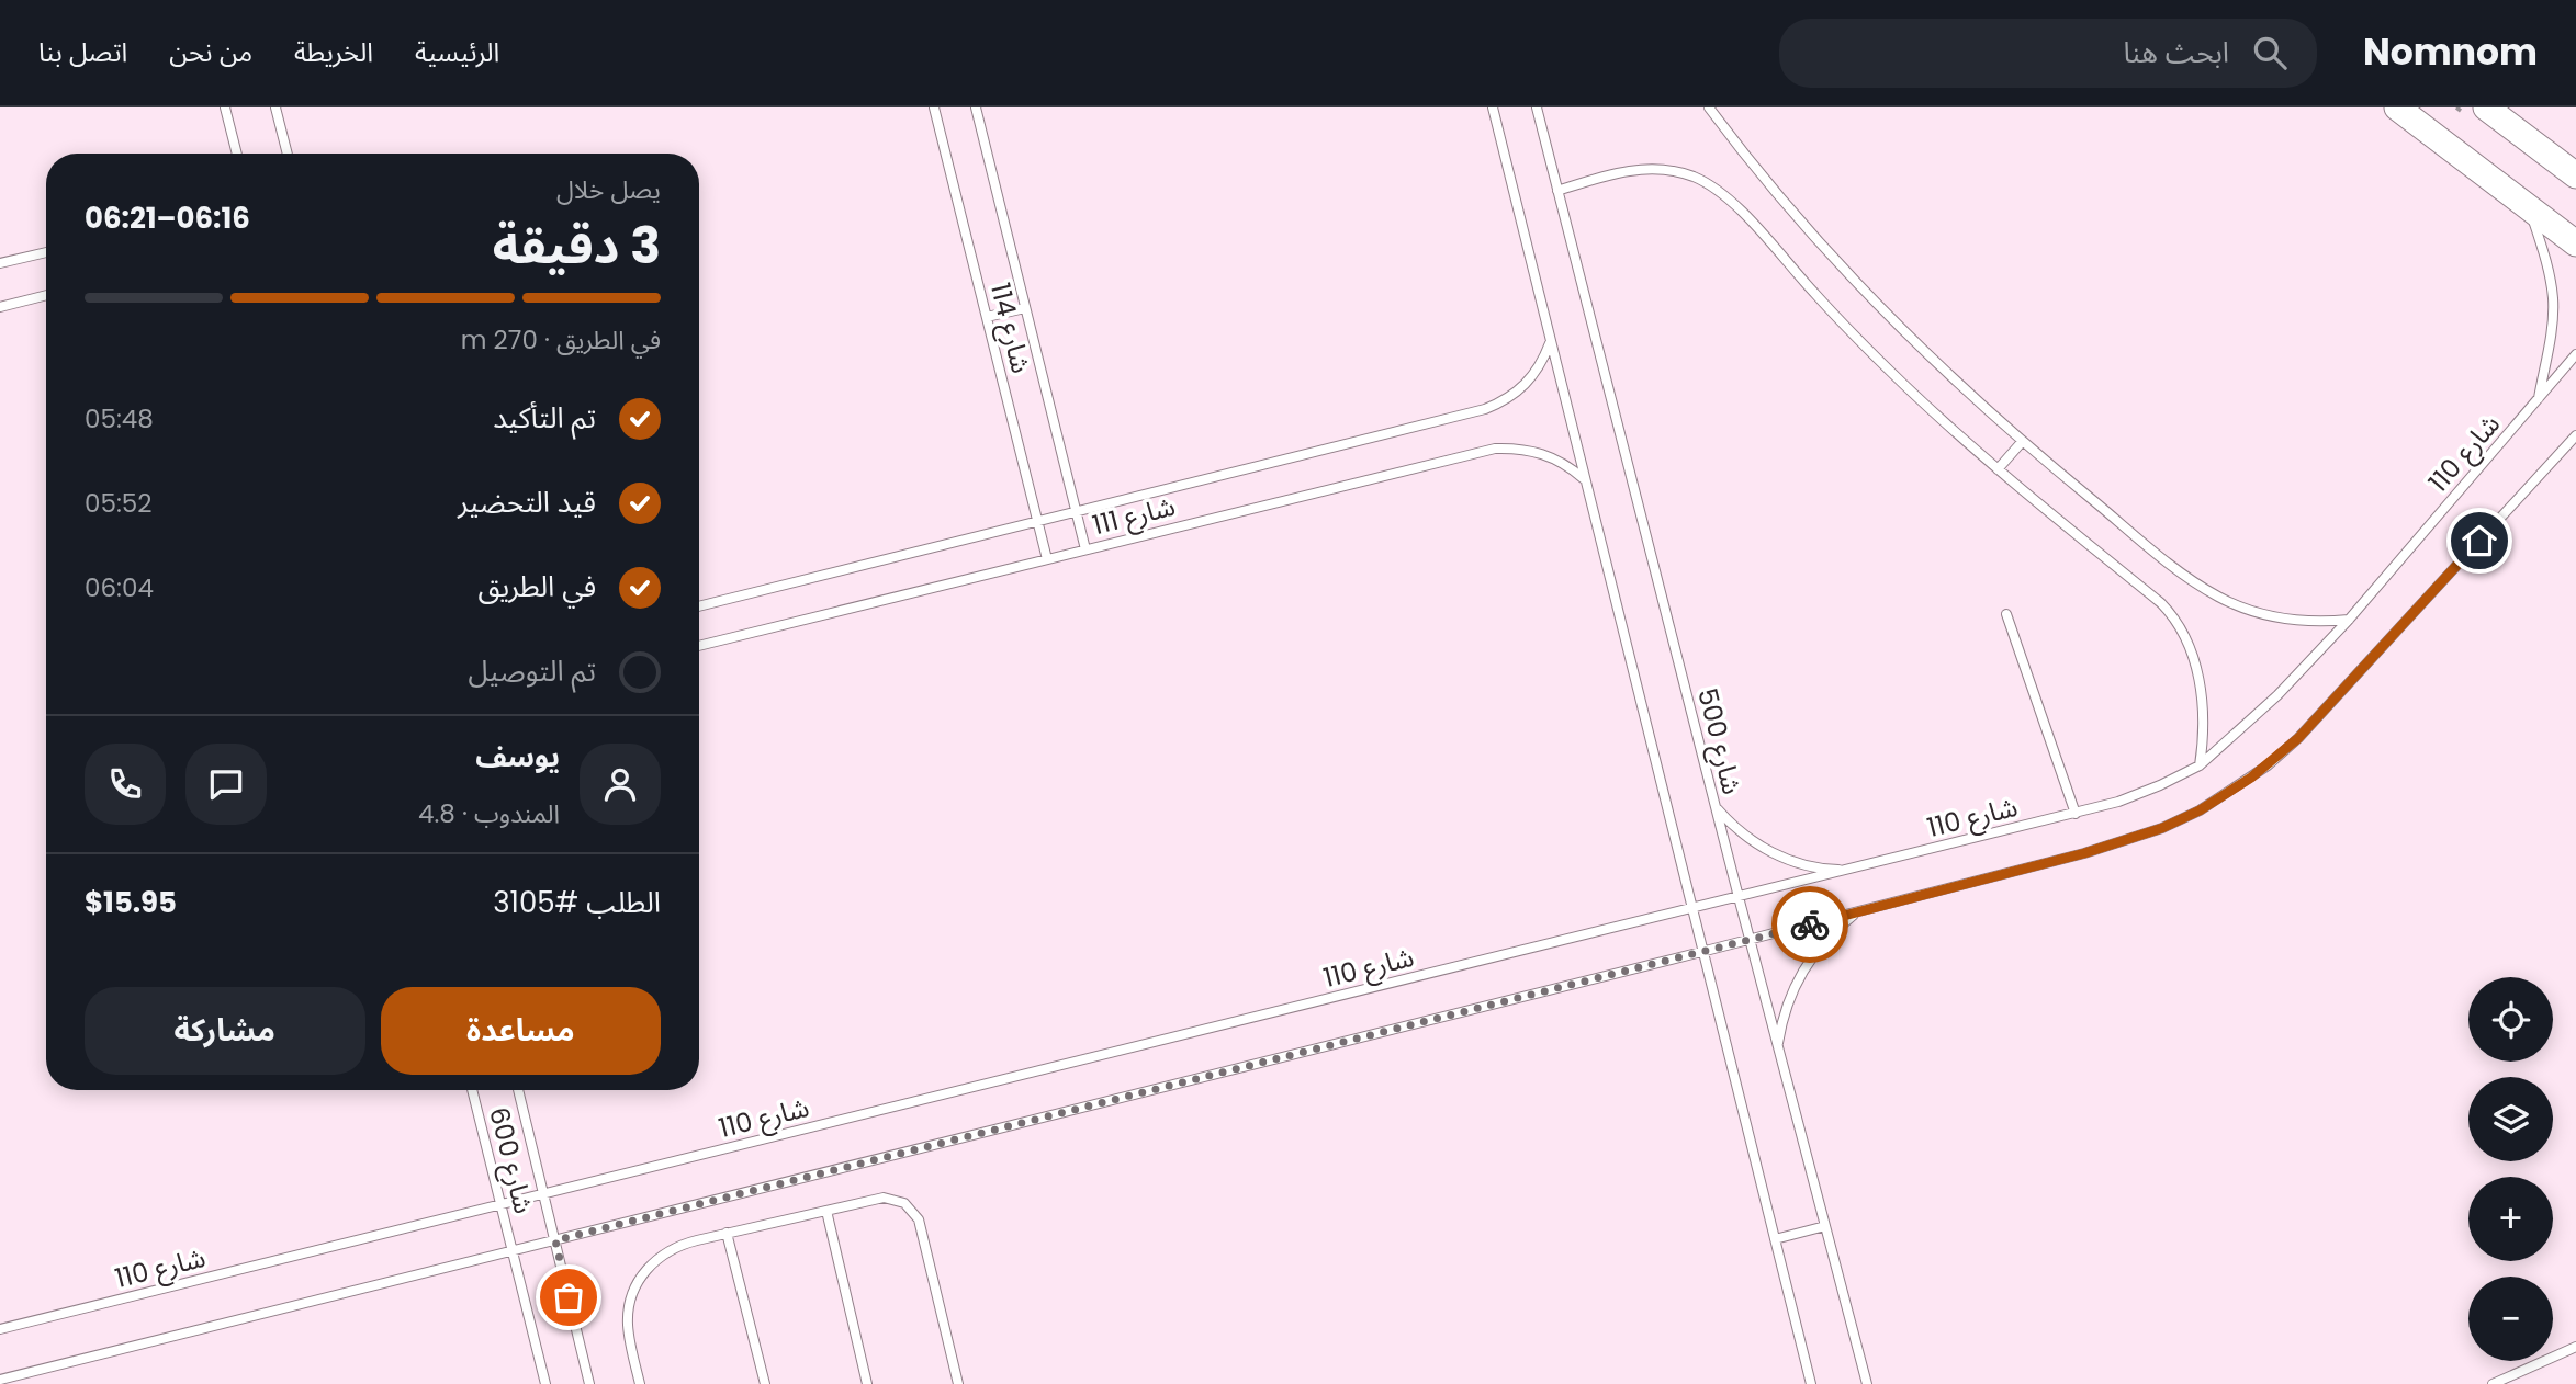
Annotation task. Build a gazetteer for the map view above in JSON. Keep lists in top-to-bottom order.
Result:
{
  "streets": {
    "lane": [
      "شارع 114",
      "شارع 110",
      "شارع 111",
      "شارع 500",
      "شارع 600"
    ]
  },
  "crossings": [
    ["شارع 114", "شارع 111"],
    ["شارع 110", "شارع 500"],
    ["شارع 110", "شارع 600"]
  ],
  "page": {
    "header": "Nomnom",
    "search": "ابحث هنا",
    "nav": [
      "الرئيسية",
      "الخريطة",
      "من نحن",
      "اتصل بنا"
    ],
    "heading": ["3 دقيقة", "يصل خلال", "06:16–06:21"],
    "panel": [
      "يوسف",
      "المندوب · 4.8",
      "الطلب #3105",
      "$15.95"
    ],
    "bar": "في الطريق · 270 m",
    "list": [
      ["تم التأكيد", "05:48"],
      ["قيد التحضير", "05:52"],
      ["في الطريق", "06:04"],
      "تم التوصيل"
    ],
    "buttons": ["مساعدة", "مشاركة"],
    "map_buttons": ["+", "−"]
  }
}
